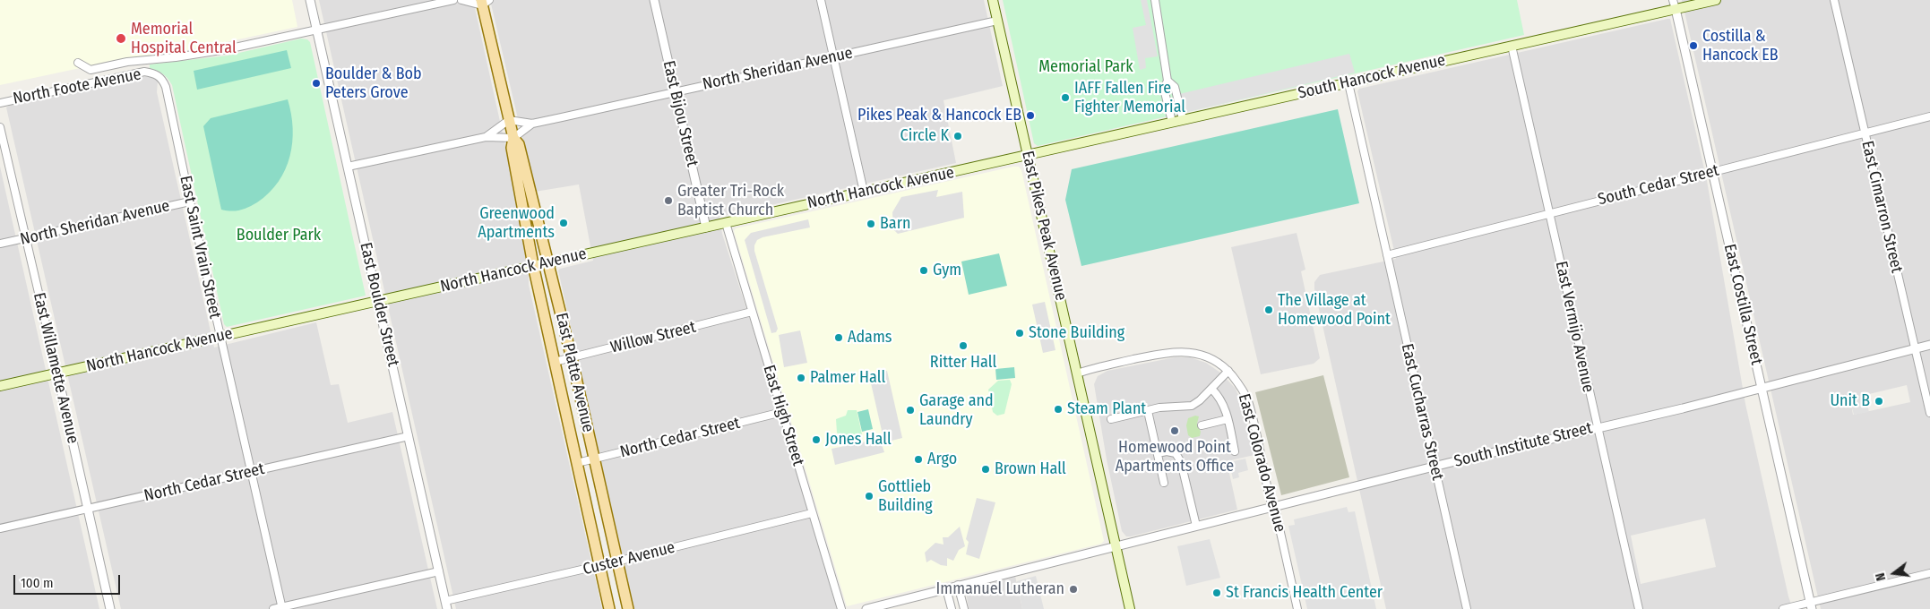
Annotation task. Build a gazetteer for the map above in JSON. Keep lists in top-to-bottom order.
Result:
{
  "streets": {
    "main road": [
      "South Hancock Avenue",
      "North Hancock Avenue",
      "East Pikes Peak Avenue",
      "East Platte Avenue"
    ],
    "street": [
      "North Sheridan Avenue",
      "North Foote Avenue",
      "East Bijou Street",
      "South Cedar Street",
      "East Cimarron Street",
      "East Saint Vrain Street",
      "East Boulder Street",
      "East Costilla Street",
      "East Vermijo Avenue",
      "Willow Street",
      "East Willamette Avenue",
      "East Cucharras Street",
      "East High Street",
      "North Cedar Street",
      "South Institute Street",
      "East Colorado Avenue",
      "Custer Avenue"
    ]
  },
  "crossings": [
    ["North Sheridan Avenue", "East Bijou Street"],
    ["North Sheridan Avenue", "East Pikes Peak Avenue"],
    ["North Sheridan Avenue", "East Saint Vrain Street"],
    ["North Sheridan Avenue", "East Willamette Avenue"],
    ["North Sheridan Avenue", "East Platte Avenue"],
    ["South Hancock Avenue", "North Hancock Avenue"],
    ["South Hancock Avenue", "East Pikes Peak Avenue"],
    ["South Hancock Avenue", "East Costilla Street"],
    ["South Hancock Avenue", "East Vermijo Avenue"],
    ["South Hancock Avenue", "East Cucharras Street"],
    ["North Foote Avenue", "East Saint Vrain Street"],
    ["East Bijou Street", "North Hancock Avenue"],
    ["South Cedar Street", "East Cimarron Street"],
    ["South Cedar Street", "East Costilla Street"],
    ["South Cedar Street", "East Vermijo Avenue"],
    ["South Cedar Street", "East Cucharras Street"],
    ["North Hancock Avenue", "East Pikes Peak Avenue"],
    ["North Hancock Avenue", "East Saint Vrain Street"],
    ["North Hancock Avenue", "East Boulder Street"],
    ["North Hancock Avenue", "East Willamette Avenue"],
    ["North Hancock Avenue", "East Platte Avenue"],
    ["North Hancock Avenue", "East High Street"],
    ["East Cimarron Street", "South Institute Street"],
    ["East Pikes Peak Avenue", "South Institute Street"],
    ["East Pikes Peak Avenue", "East Colorado Avenue"],
    ["East Saint Vrain Street", "North Cedar Street"],
    ["East Boulder Street", "North Cedar Street"],
    ["East Boulder Street", "Custer Avenue"],
    ["East Costilla Street", "South Institute Street"],
    ["East Vermijo Avenue", "South Institute Street"],
    ["Willow Street", "East Platte Avenue"],
    ["Willow Street", "East High Street"],
    ["East Willamette Avenue", "North Cedar Street"],
    ["East Platte Avenue", "North Cedar Street"],
    ["East Platte Avenue", "Custer Avenue"],
    ["East Cucharras Street", "South Institute Street"],
    ["East High Street", "North Cedar Street"],
    ["East High Street", "Custer Avenue"],
    ["South Institute Street", "East Colorado Avenue"]
  ],
  "parks": ["Memorial Park", "Boulder Park"],
  "places": [
    "Memorial Hospital Central",
    "Costilla & Hancock EB",
    "Boulder & Bob Peters Grove",
    "IAFF Fallen Fire Fighter Memorial",
    "Pikes Peak & Hancock EB",
    "Circle K",
    "Greater Tri-Rock Baptist Church",
    "Greenwood Apartments",
    "Barn",
    "Gym",
    "The Village at Homewood Point",
    "Stone Building",
    "Adams",
    "Ritter Hall",
    "Palmer Hall",
    "Unit B",
    "Steam Plant",
    "Garage and Laundry",
    "Homewood Point Apartments Office",
    "Jones Hall",
    "Argo",
    "Brown Hall",
    "Gottlieb Building",
    "Immanuel Lutheran",
    "St Francis Health Center"
  ],
  "scale_bar": "100 m",
  "north": "left"
}
